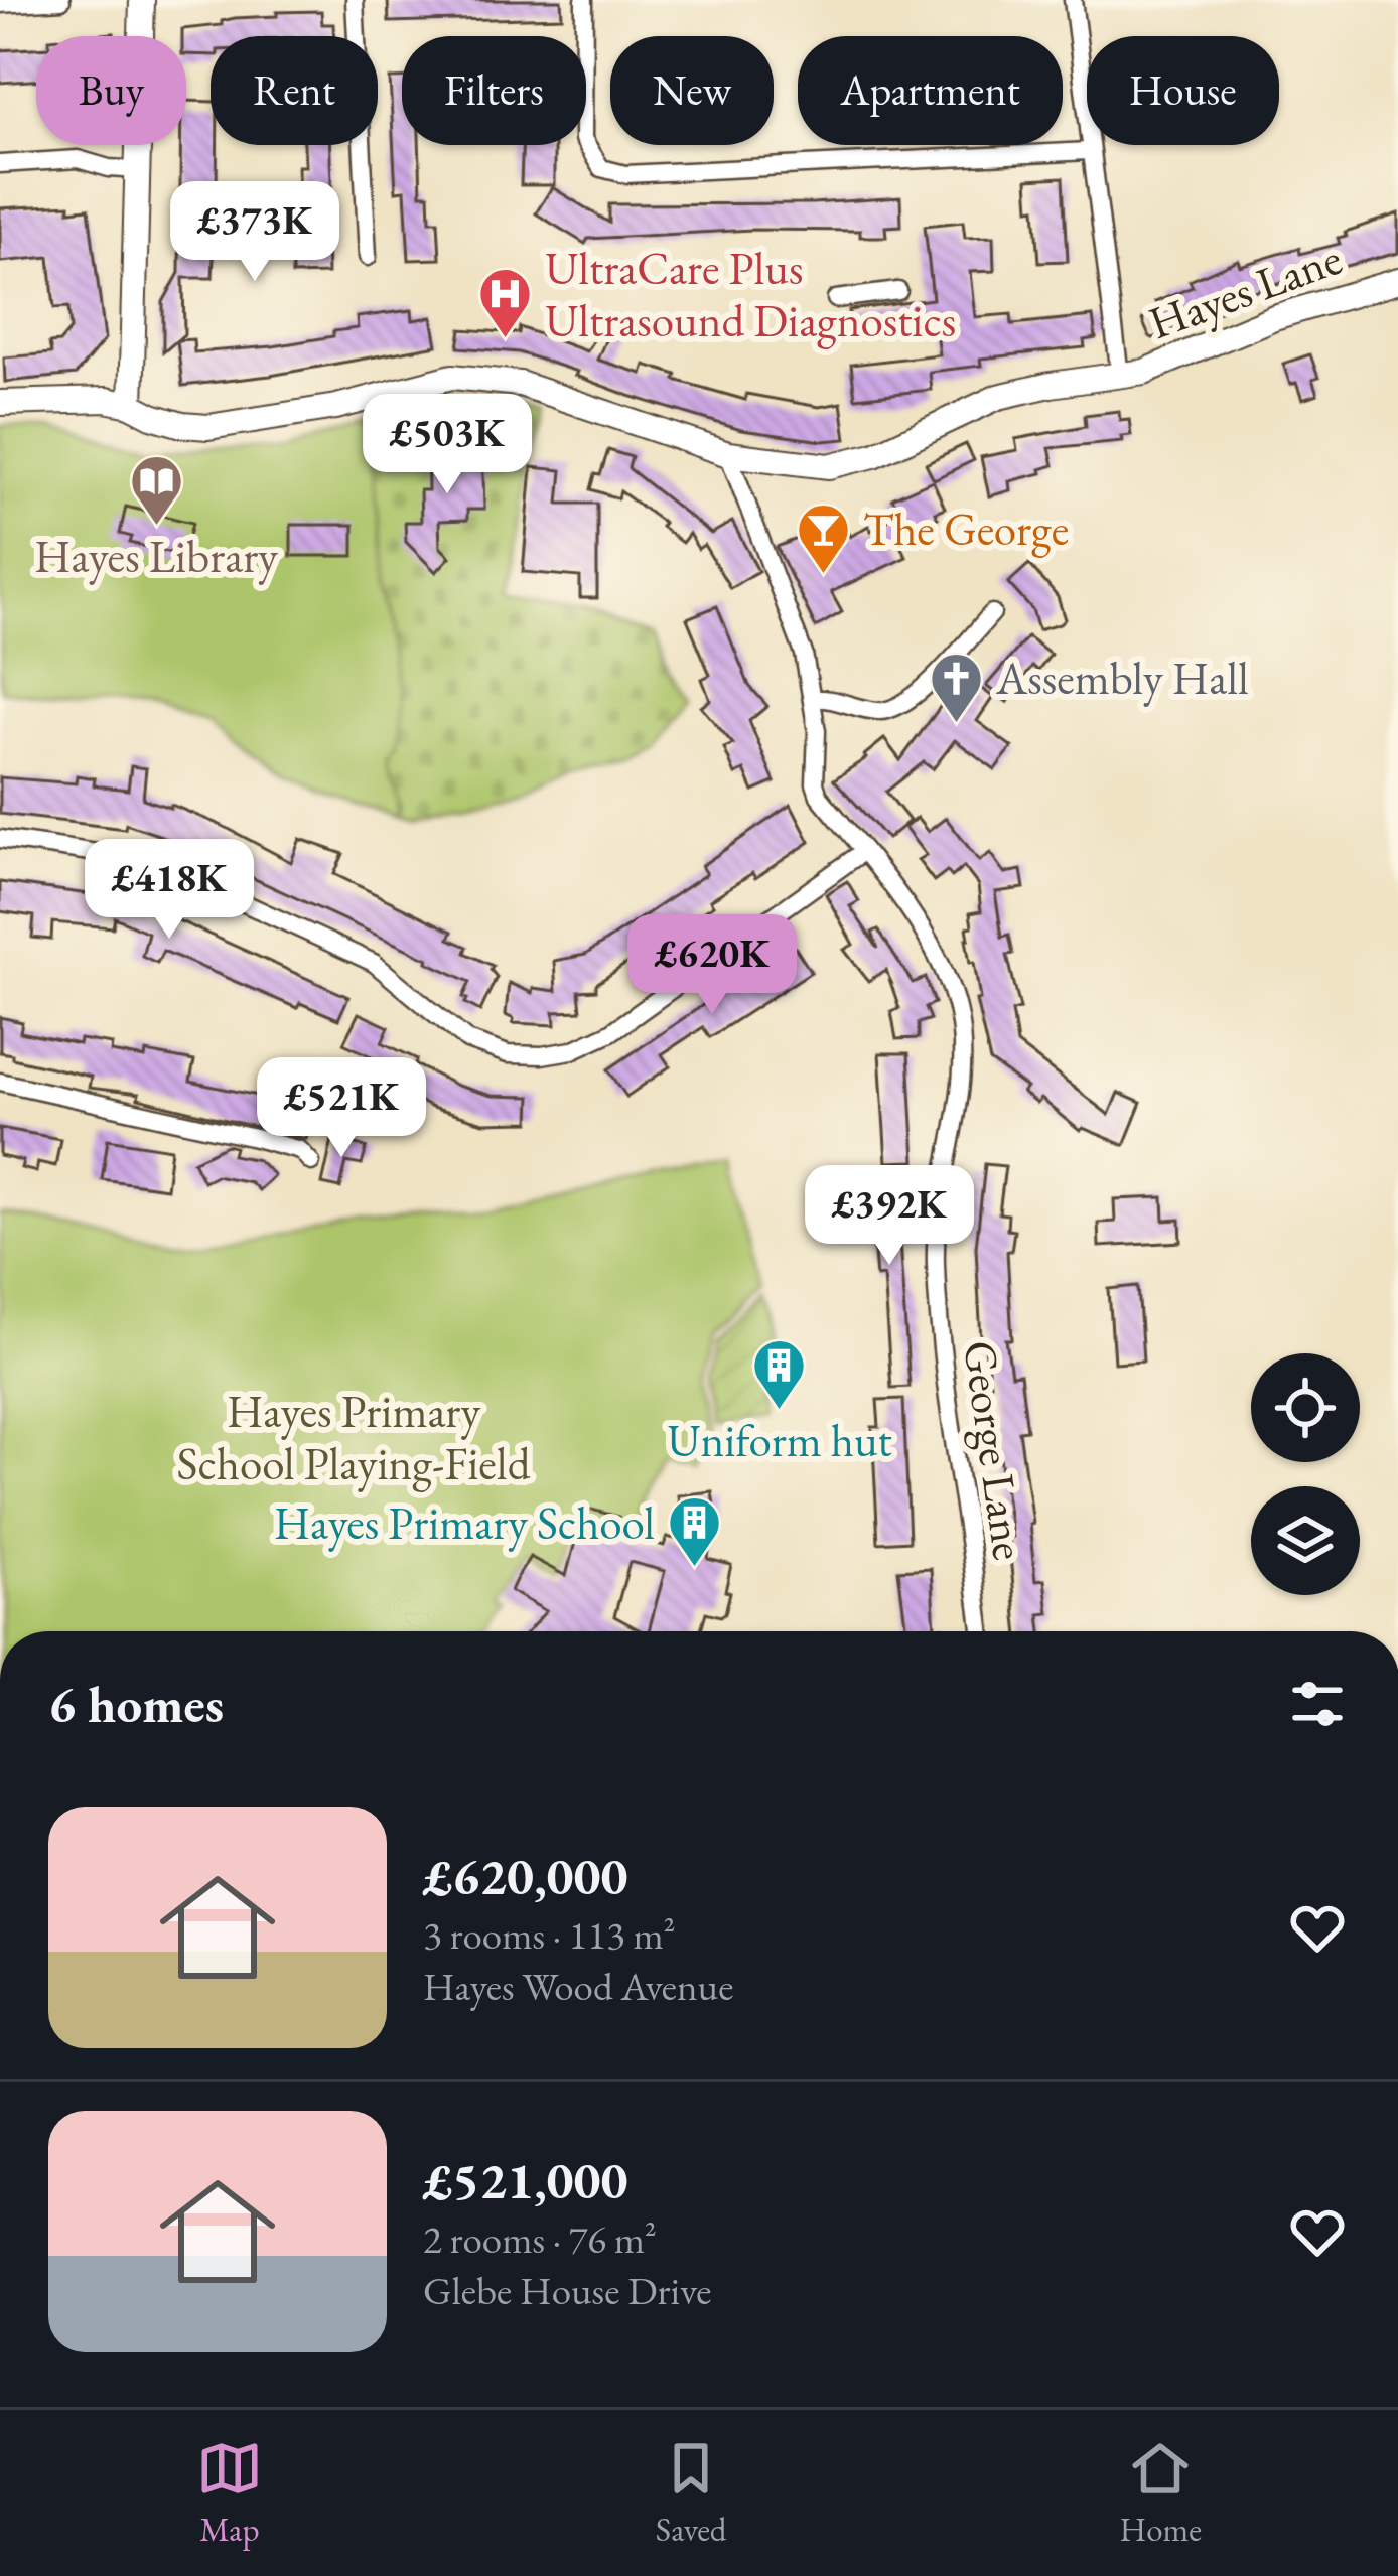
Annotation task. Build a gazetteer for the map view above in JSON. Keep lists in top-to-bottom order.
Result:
{
  "streets": {
    "main road": ["Hayes Lane"],
    "street": ["George Lane"]
  },
  "crossings": [
    ["Hayes Lane", "George Lane"]
  ],
  "parks": ["Hayes Primary School Playing-Field"],
  "places": {
    "hospital": ["UltraCare Plus Ultrasound Diagnostics"],
    "library": ["Hayes Library"],
    "bar": ["The George"],
    "church": ["Assembly Hall"],
    "building": ["Uniform hut", "Hayes Primary School"]
  },
  "page": {
    "chip": [
      "Buy",
      "Rent",
      "Filters",
      "New",
      "Apartment",
      "House"
    ],
    "price": [
      "£373K",
      "£503K",
      "£418K",
      "£620K",
      "£521K",
      "£392K"
    ],
    "heading": "6 homes",
    "list": [
      {
        "name": "£620,000",
        "note": "3 rooms · 113 m² · Hayes Wood Avenue"
      },
      {
        "name": "£521,000",
        "note": "2 rooms · 76 m² · Glebe House Drive"
      }
    ],
    "tabs": ["Map", "Saved", "Home"]
  }
}
